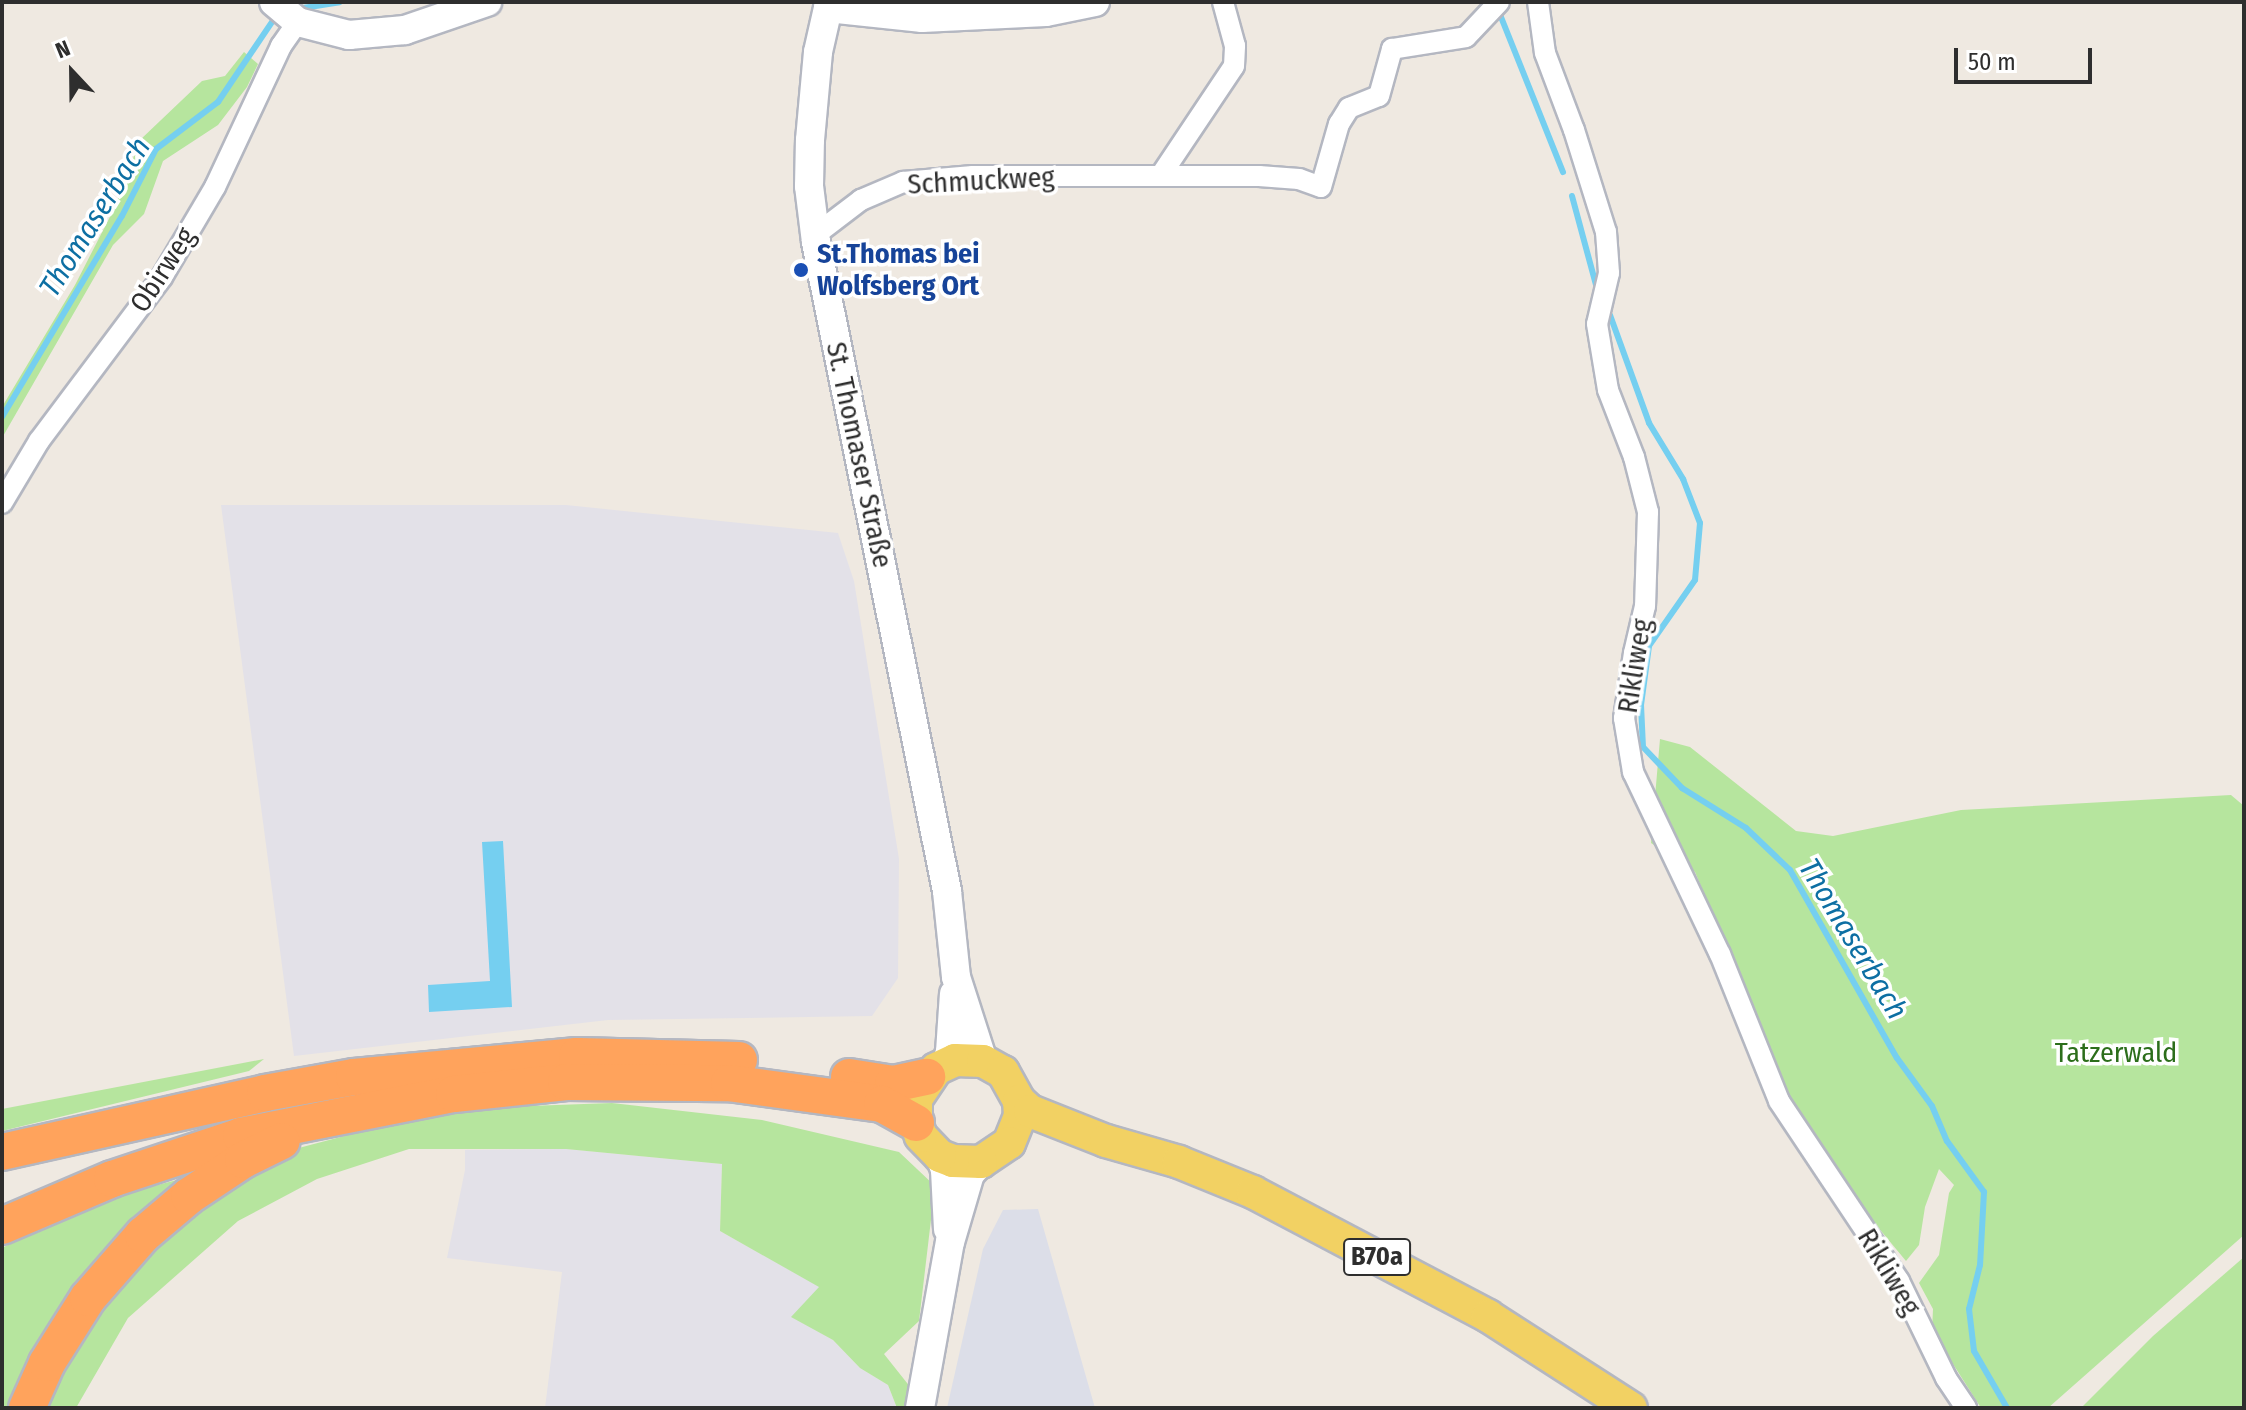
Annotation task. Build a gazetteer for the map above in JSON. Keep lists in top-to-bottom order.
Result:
{
  "streets": {
    "main road": ["St. Thomaser Straße", "B70a"],
    "street": ["Schmuckweg", "Obirweg", "Rikliweg"]
  },
  "crossings": [
    ["Schmuckweg", "St. Thomaser Straße"]
  ],
  "water": ["Thomaserbach"],
  "parks": ["Tatzerwald"],
  "places": ["St.Thomas bei Wolfsberg Ort"],
  "scale_bar": "50 m",
  "north": "top"
}
